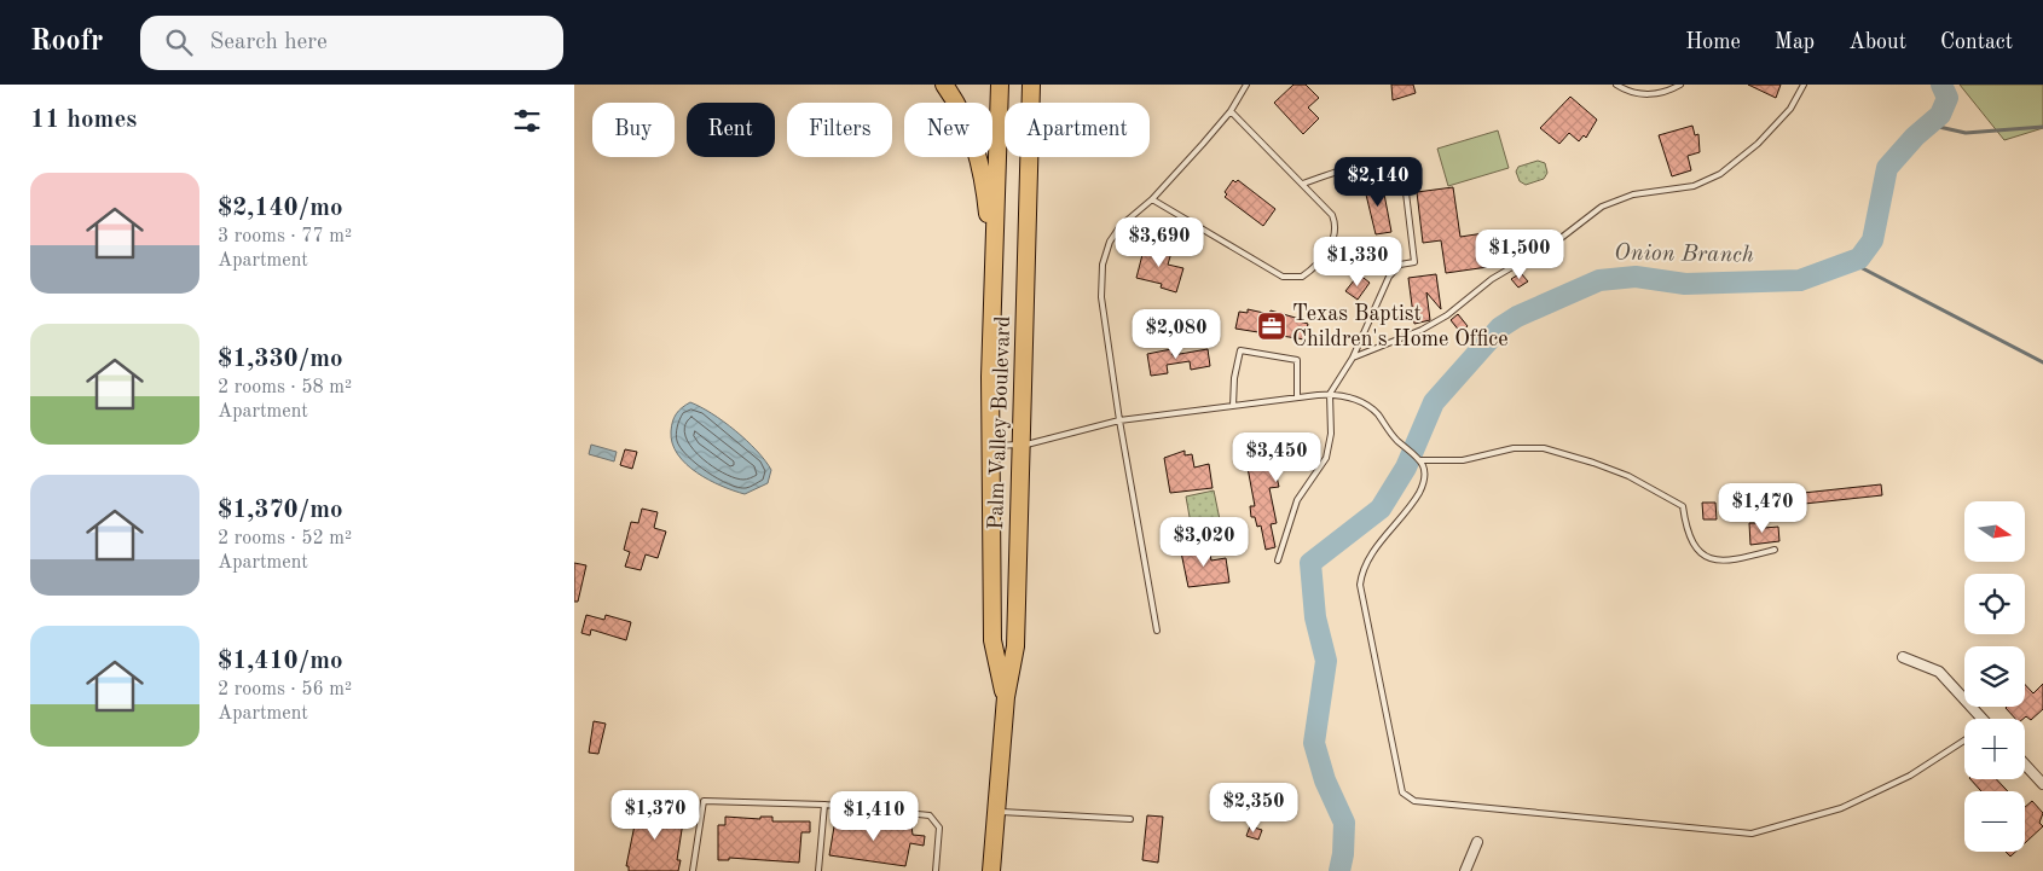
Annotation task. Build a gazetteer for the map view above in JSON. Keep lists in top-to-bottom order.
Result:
{
  "streets": {
    "highway": ["Palm Valley Boulevard"]
  },
  "water": ["Onion Branch"],
  "places": {
    "office": ["Texas Baptist Children's Home Office"]
  },
  "north": "right",
  "page": {
    "header": "Roofr",
    "search": "Search here",
    "nav": [
      "Home",
      "Map",
      "About",
      "Contact"
    ],
    "heading": "11 homes",
    "chip": [
      "Buy",
      "Rent",
      "Filters",
      "New",
      "Apartment"
    ],
    "list": [
      {
        "name": "$2,140/mo",
        "note": "3 rooms · 77 m² · Apartment"
      },
      {
        "name": "$1,330/mo",
        "note": "2 rooms · 58 m² · Apartment"
      },
      {
        "name": "$1,370/mo",
        "note": "2 rooms · 52 m² · Apartment"
      },
      {
        "name": "$1,410/mo",
        "note": "2 rooms · 56 m² · Apartment"
      }
    ],
    "price": [
      "$2,140",
      "$3,690",
      "$1,500",
      "$1,330",
      "$2,080",
      "$3,450",
      "$1,470",
      "$3,020",
      "$2,350",
      "$1,370",
      "$1,410"
    ],
    "map_buttons": ["+", "−"]
  }
}
